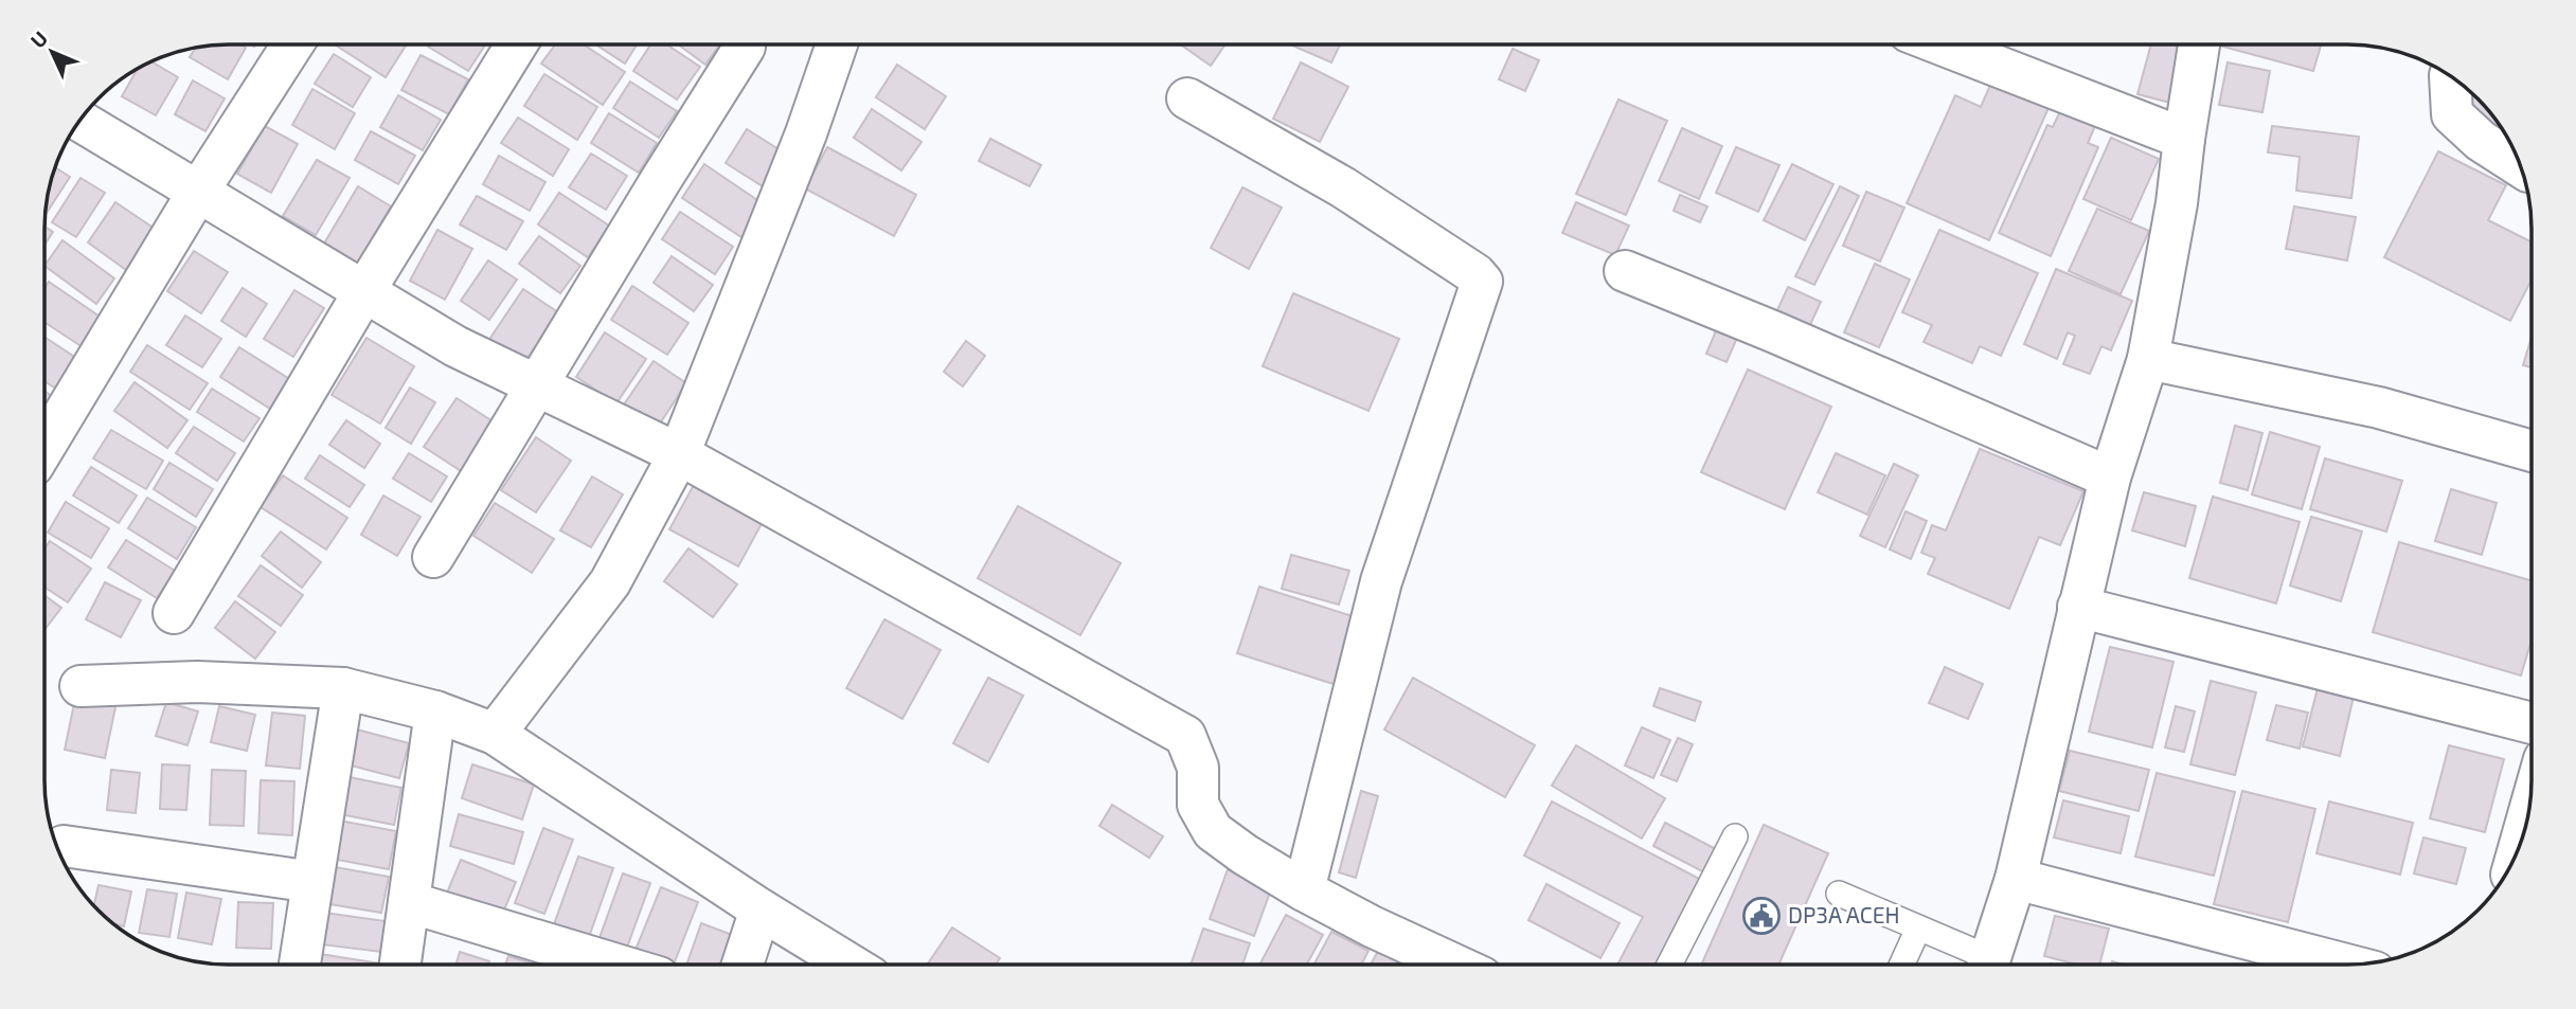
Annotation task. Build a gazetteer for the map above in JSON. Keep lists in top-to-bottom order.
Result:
{
  "places": {
    "public building": ["DP3A ACEH"]
  },
  "north": "top left"
}
